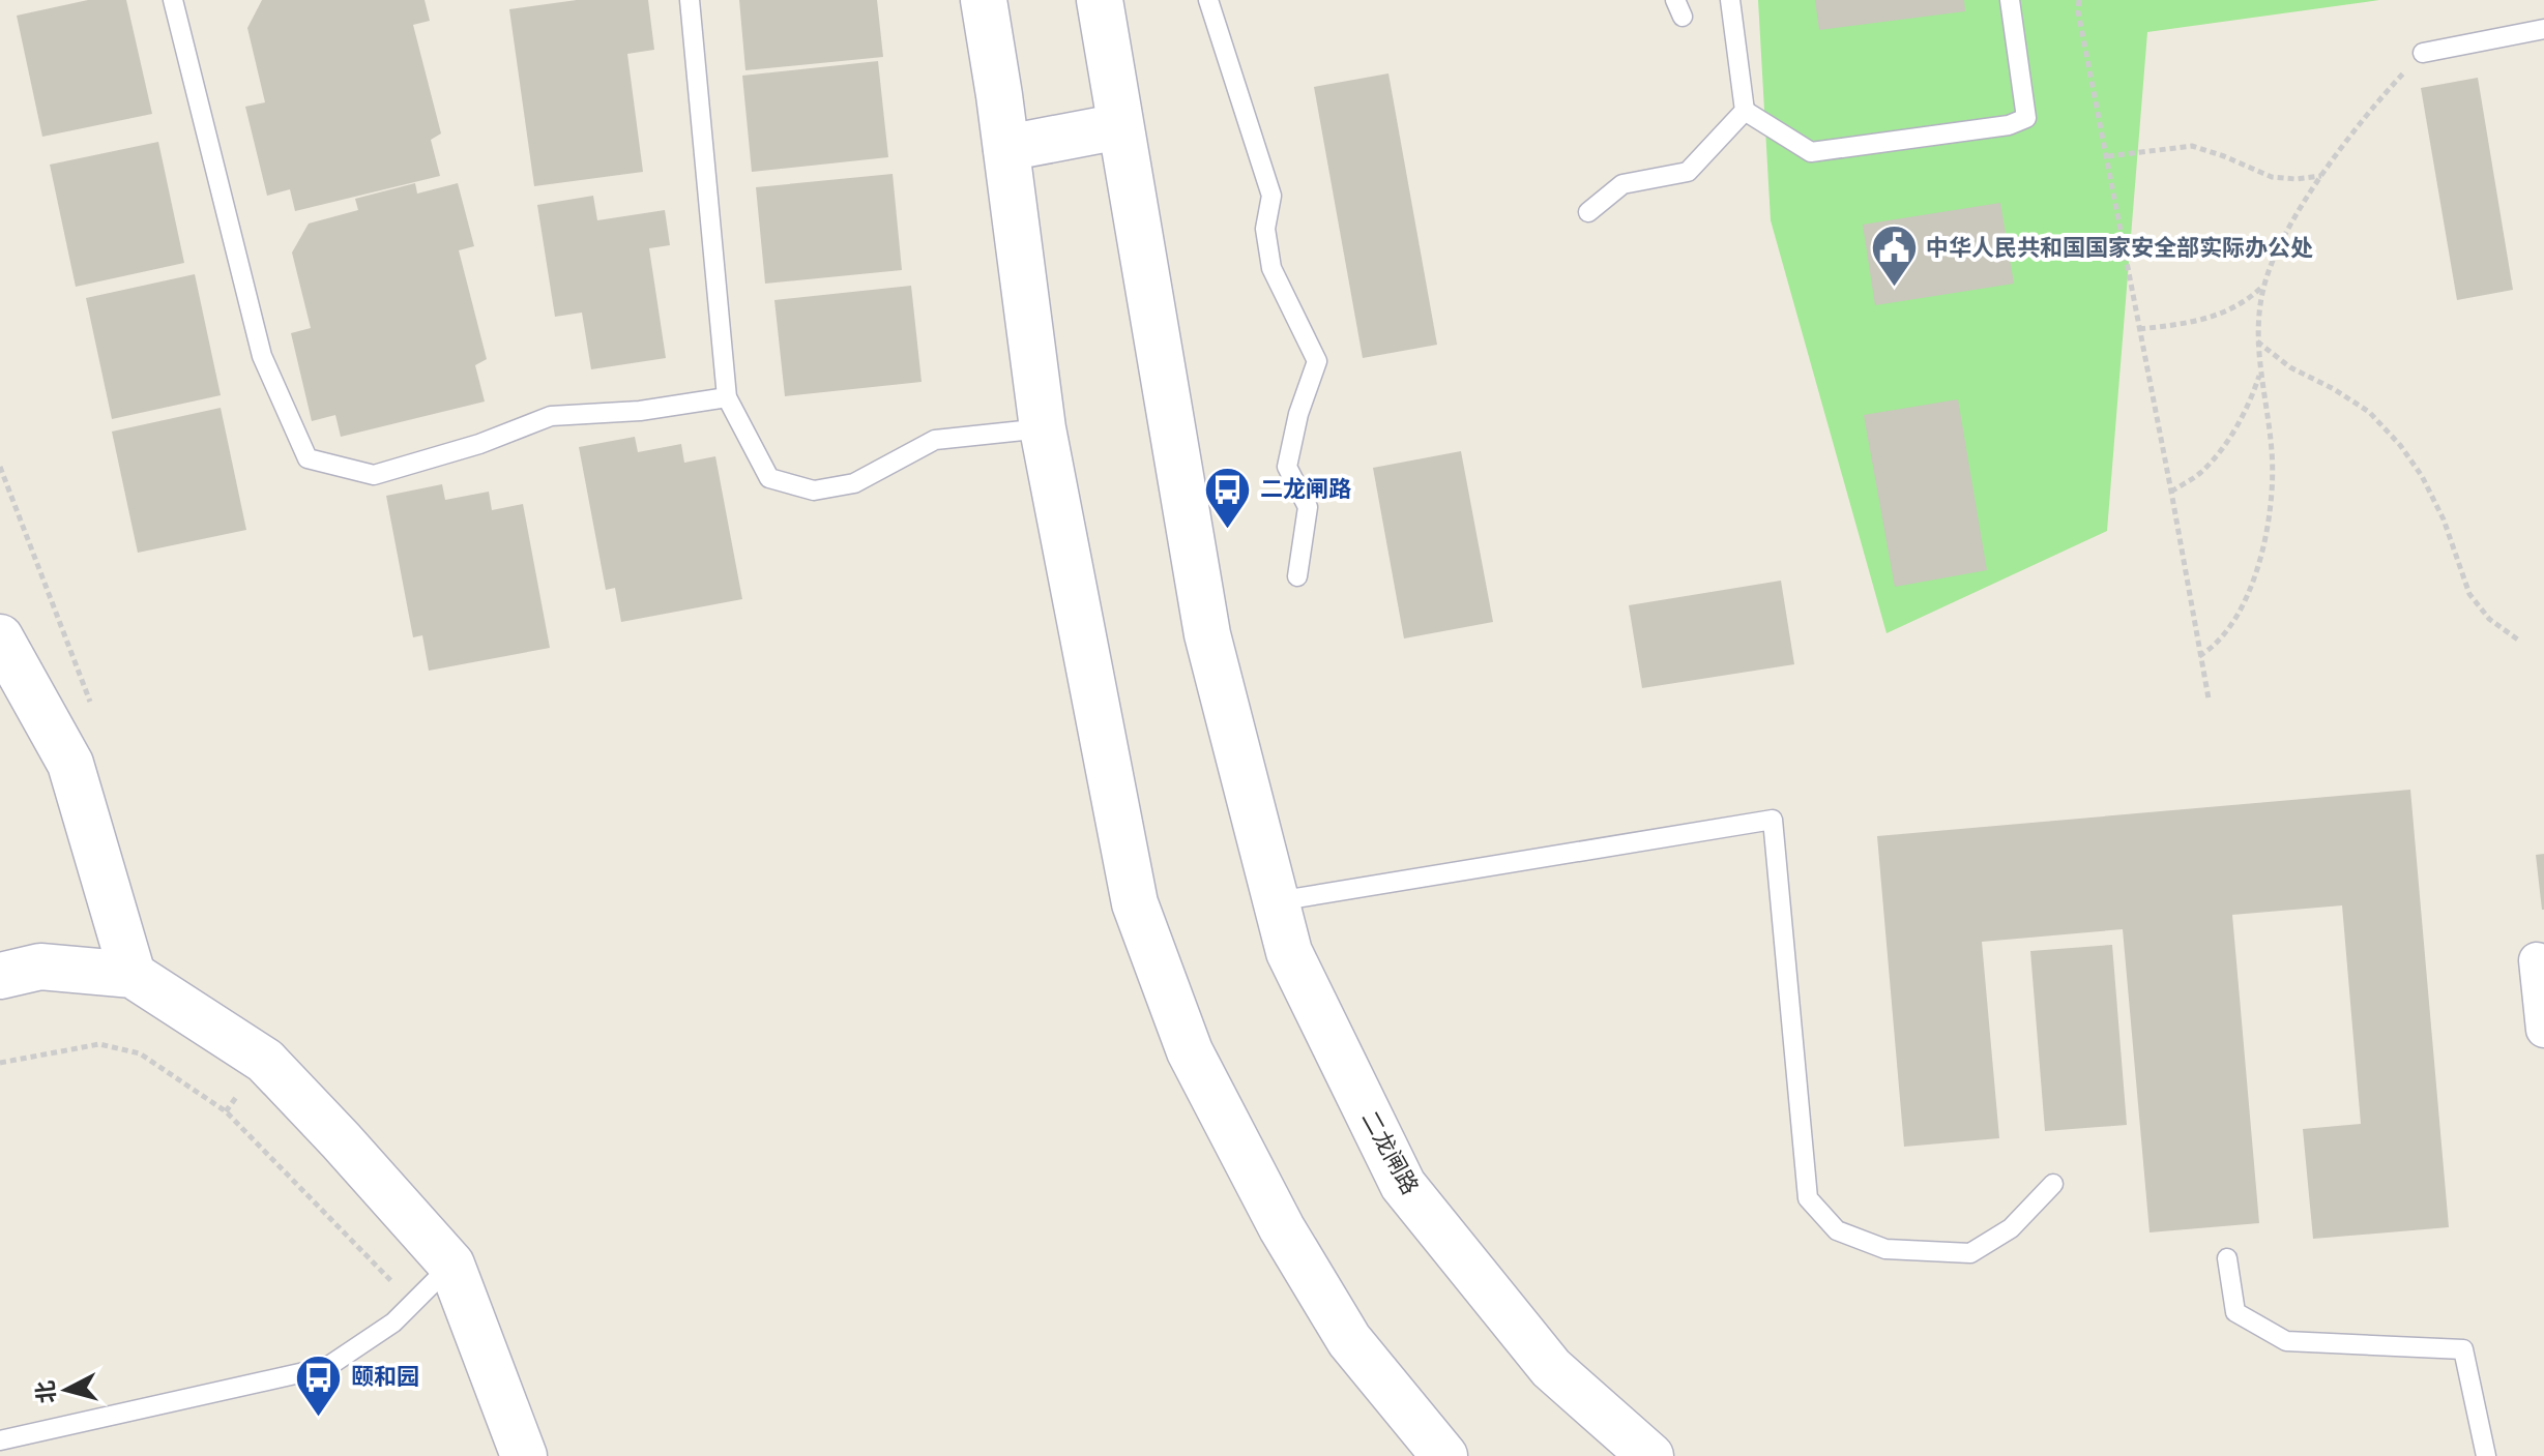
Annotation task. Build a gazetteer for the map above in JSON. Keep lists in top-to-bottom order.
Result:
{
  "streets": {
    "main road": ["二龙闸路"]
  },
  "places": {
    "public building": ["中华人民共和国国家安全部实际办公处"],
    "bus stop": ["二龙闸路", "颐和园"]
  },
  "north": "left"
}
